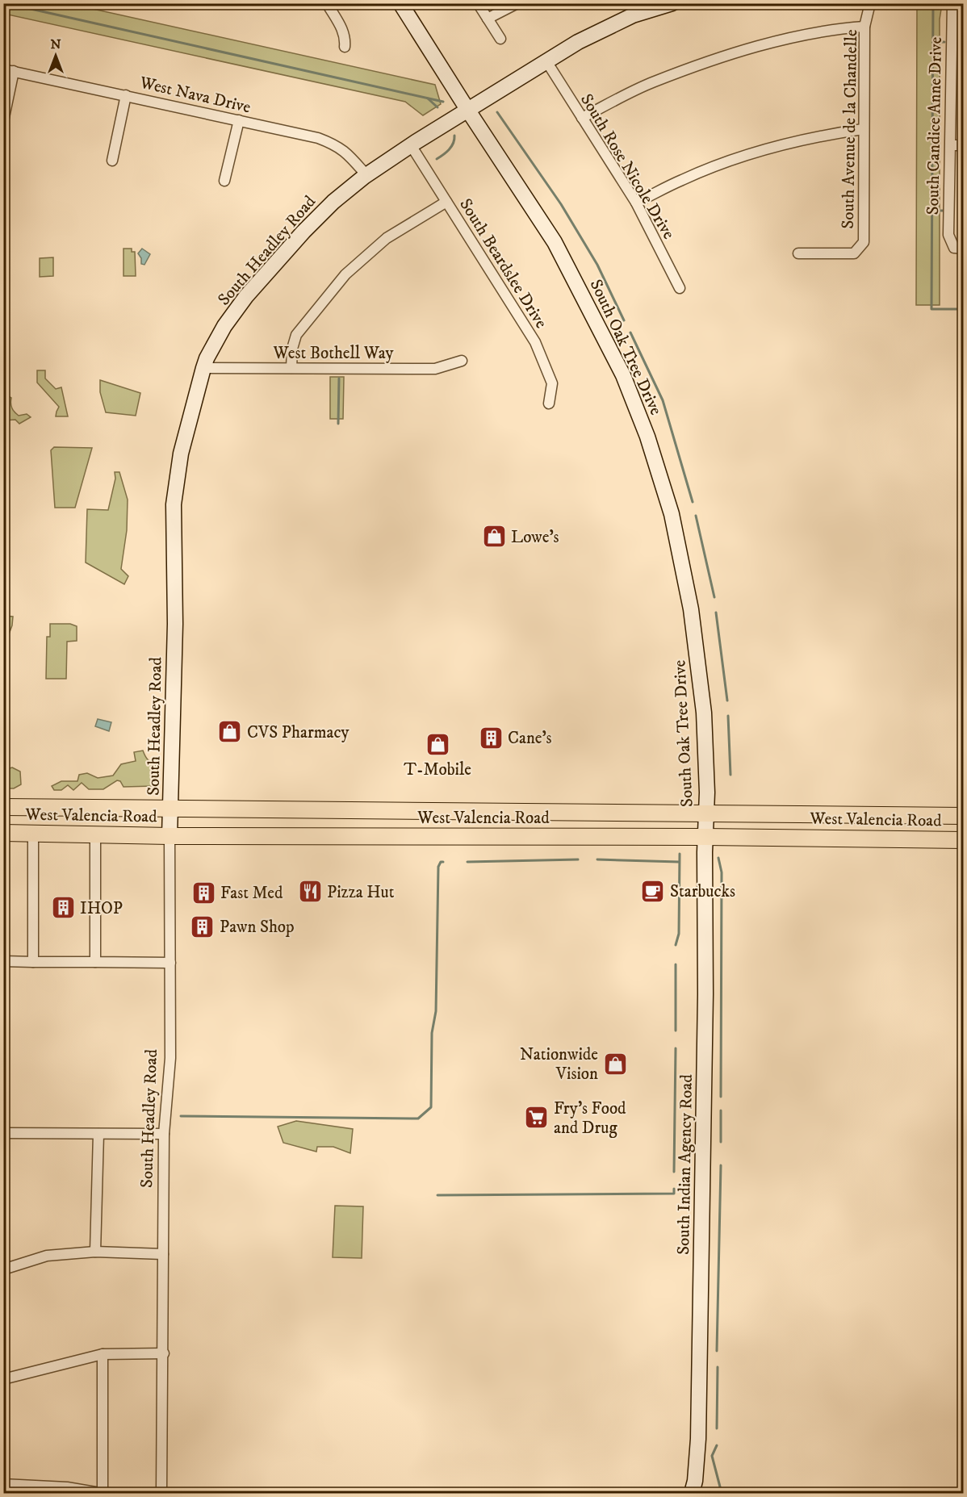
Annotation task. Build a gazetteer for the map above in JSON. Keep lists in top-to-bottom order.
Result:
{
  "streets": {
    "main road": ["West Valencia Road"],
    "street": [
      "West Nava Drive",
      "South Candice Anne Drive",
      "South Avenue de la Chandelle",
      "South Rose Nicole Drive",
      "South Headley Road",
      "South Beardslee Drive",
      "South Oak Tree Drive",
      "West Bothell Way",
      "South Indian Agency Road"
    ]
  },
  "crossings": [
    ["West Nava Drive", "South Headley Road"],
    ["South Rose Nicole Drive", "South Headley Road"],
    ["South Headley Road", "South Beardslee Drive"],
    ["South Headley Road", "South Oak Tree Drive"],
    ["South Headley Road", "West Bothell Way"],
    ["South Headley Road", "West Valencia Road"],
    ["South Oak Tree Drive", "West Valencia Road"],
    ["South Oak Tree Drive", "South Indian Agency Road"],
    ["West Valencia Road", "South Indian Agency Road"]
  ],
  "places": {
    "shop": [
      "Lowe’s",
      "CVS Pharmacy",
      "T-Mobile",
      "Nationwide Vision"
    ],
    "building": [
      "Cane's",
      "Fast Med",
      "IHOP",
      "Pawn Shop"
    ],
    "cafe": ["Starbucks"],
    "restaurant": ["Pizza Hut"],
    "supermarket": ["Fry's Food and Drug"]
  },
  "north": "top"
}
